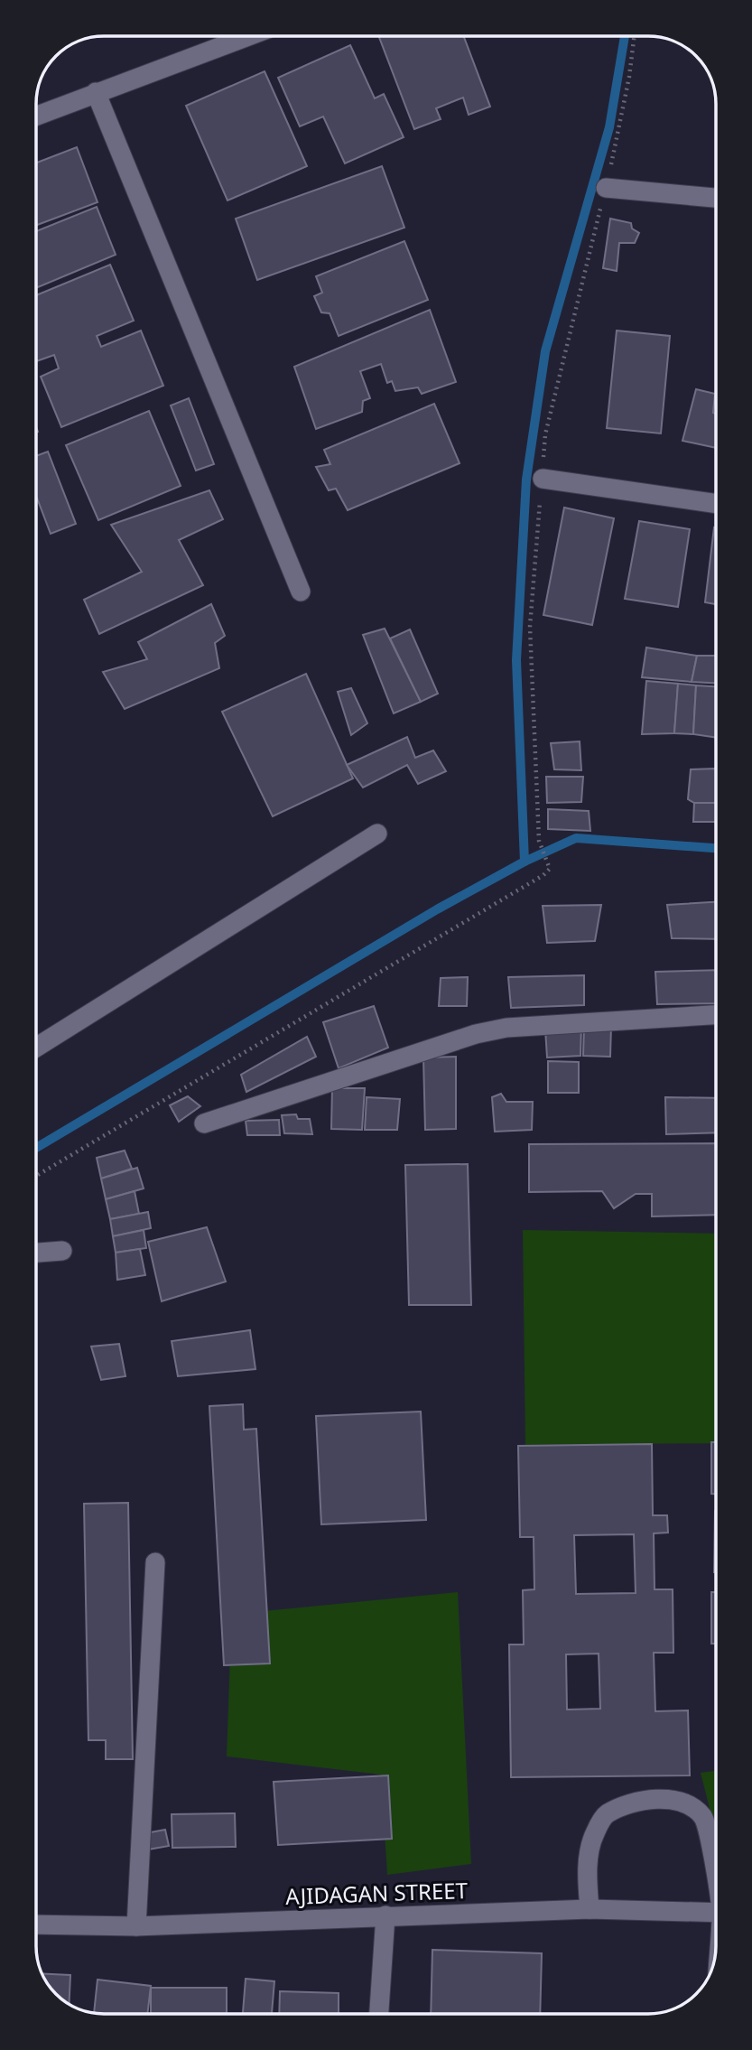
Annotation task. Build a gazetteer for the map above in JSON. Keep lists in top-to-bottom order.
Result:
{
  "streets": {
    "street": ["AJIDAGAN STREET"]
  }
}
